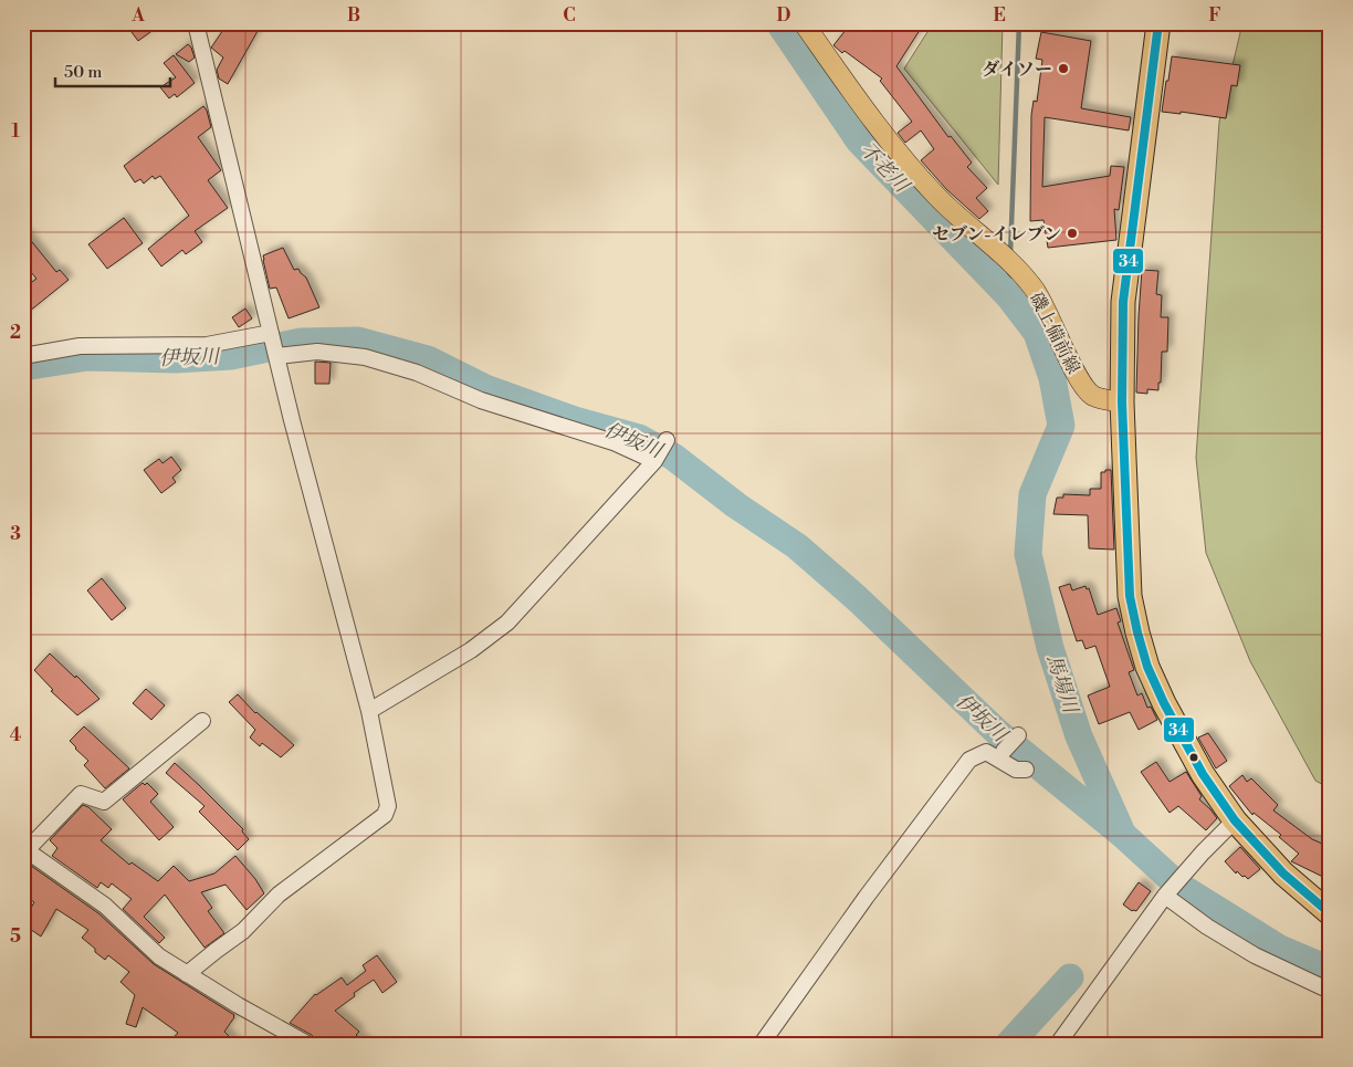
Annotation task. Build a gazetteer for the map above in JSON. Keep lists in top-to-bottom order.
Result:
{
  "streets": {
    "main road": ["磯上備前線"]
  },
  "water": ["不老川", "伊坂川", "馬場川"],
  "places": ["ダイソー", "セブン-イレブン"],
  "lines": ["transit line 34"],
  "scale_bar": "50 m",
  "grid": {
    "columns": [
      "A",
      "B",
      "C",
      "D",
      "E",
      "F"
    ],
    "rows": [
      "1",
      "2",
      "3",
      "4",
      "5"
    ]
  }
}
